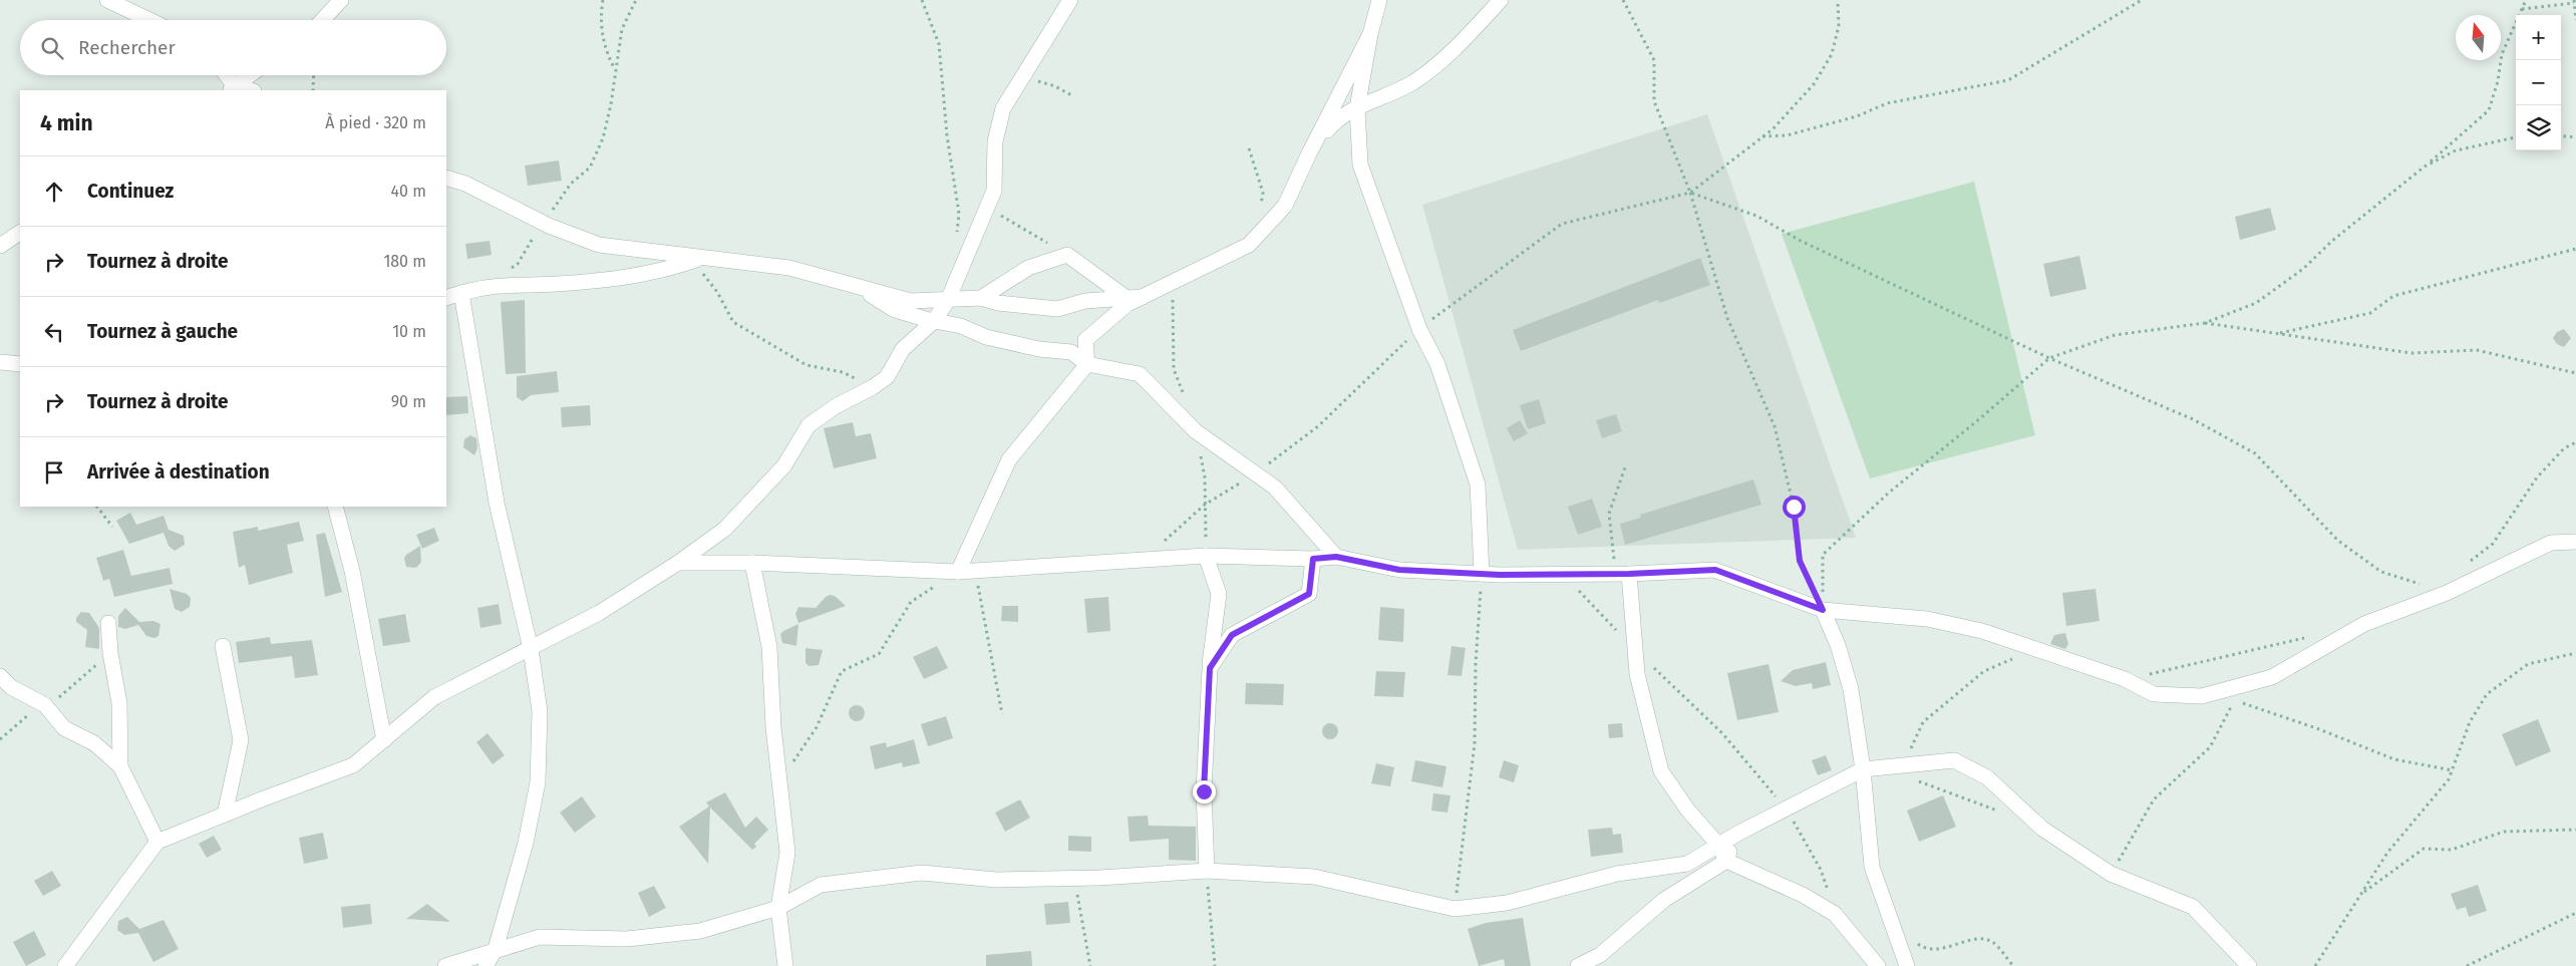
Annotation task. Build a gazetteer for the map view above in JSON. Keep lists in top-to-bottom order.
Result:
{
  "north": "top",
  "page": {
    "map_buttons": ["+", "−"],
    "search": "Rechercher",
    "heading": ["4 min", "À pied · 320 m"],
    "list": [
      ["Continuez", "40 m"],
      ["Tournez à droite", "180 m"],
      ["Tournez à gauche", "10 m"],
      ["Tournez à droite", "90 m"],
      "Arrivée à destination"
    ]
  }
}
